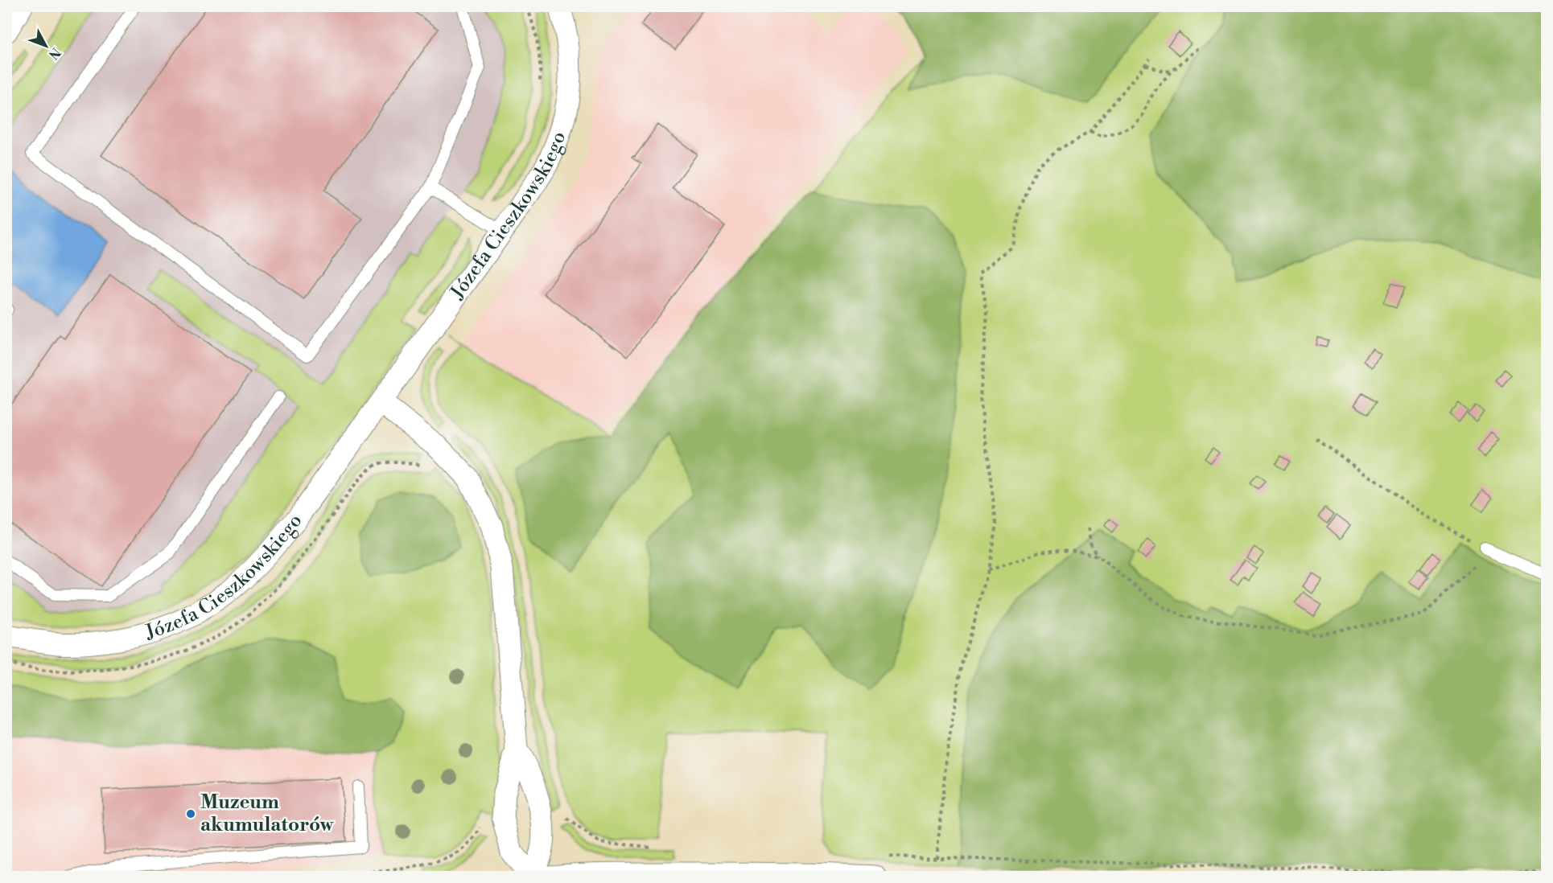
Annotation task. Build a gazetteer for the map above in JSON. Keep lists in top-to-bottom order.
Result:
{
  "streets": {
    "street": ["Józefa Cieszkowskiego"]
  },
  "places": ["Muzeum akumulatorów"],
  "north": "bottom right"
}
